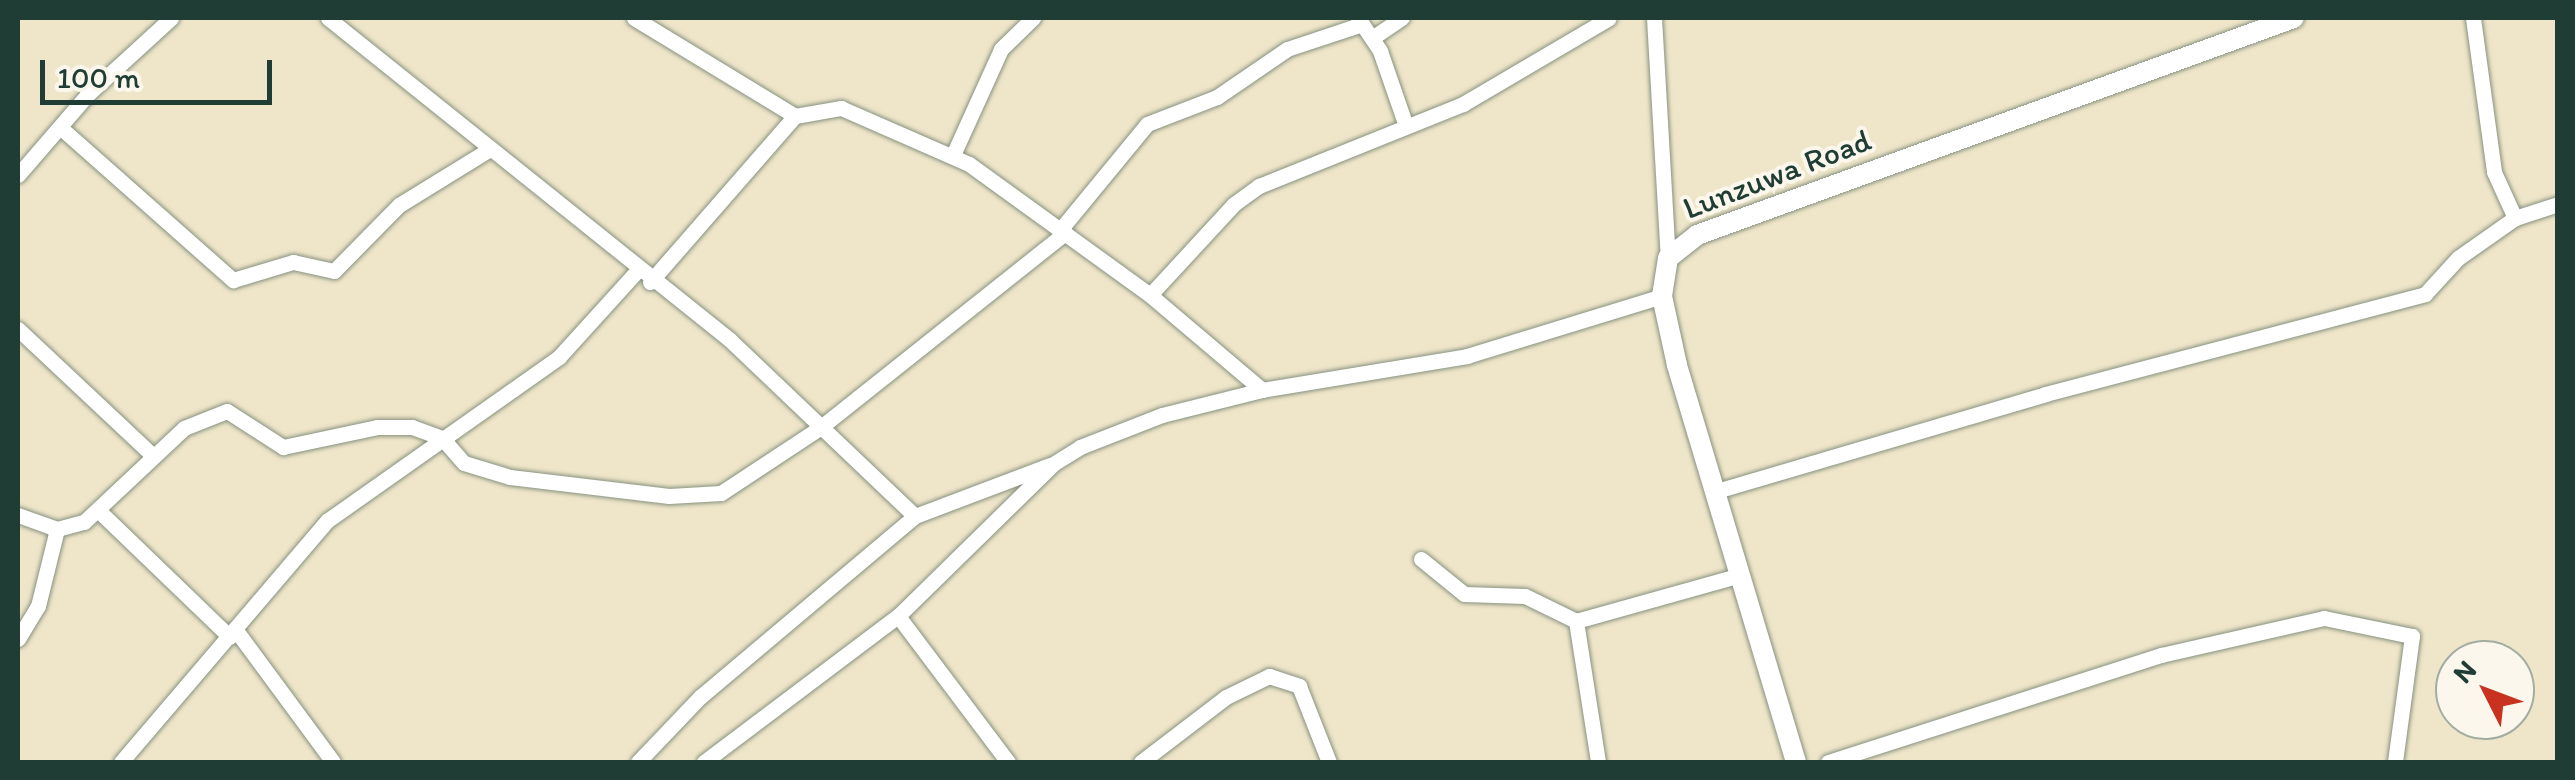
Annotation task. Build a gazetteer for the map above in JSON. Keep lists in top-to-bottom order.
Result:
{
  "streets": {
    "street": ["Lunzuwa Road"]
  },
  "scale_bar": "100 m",
  "north": "top left"
}
